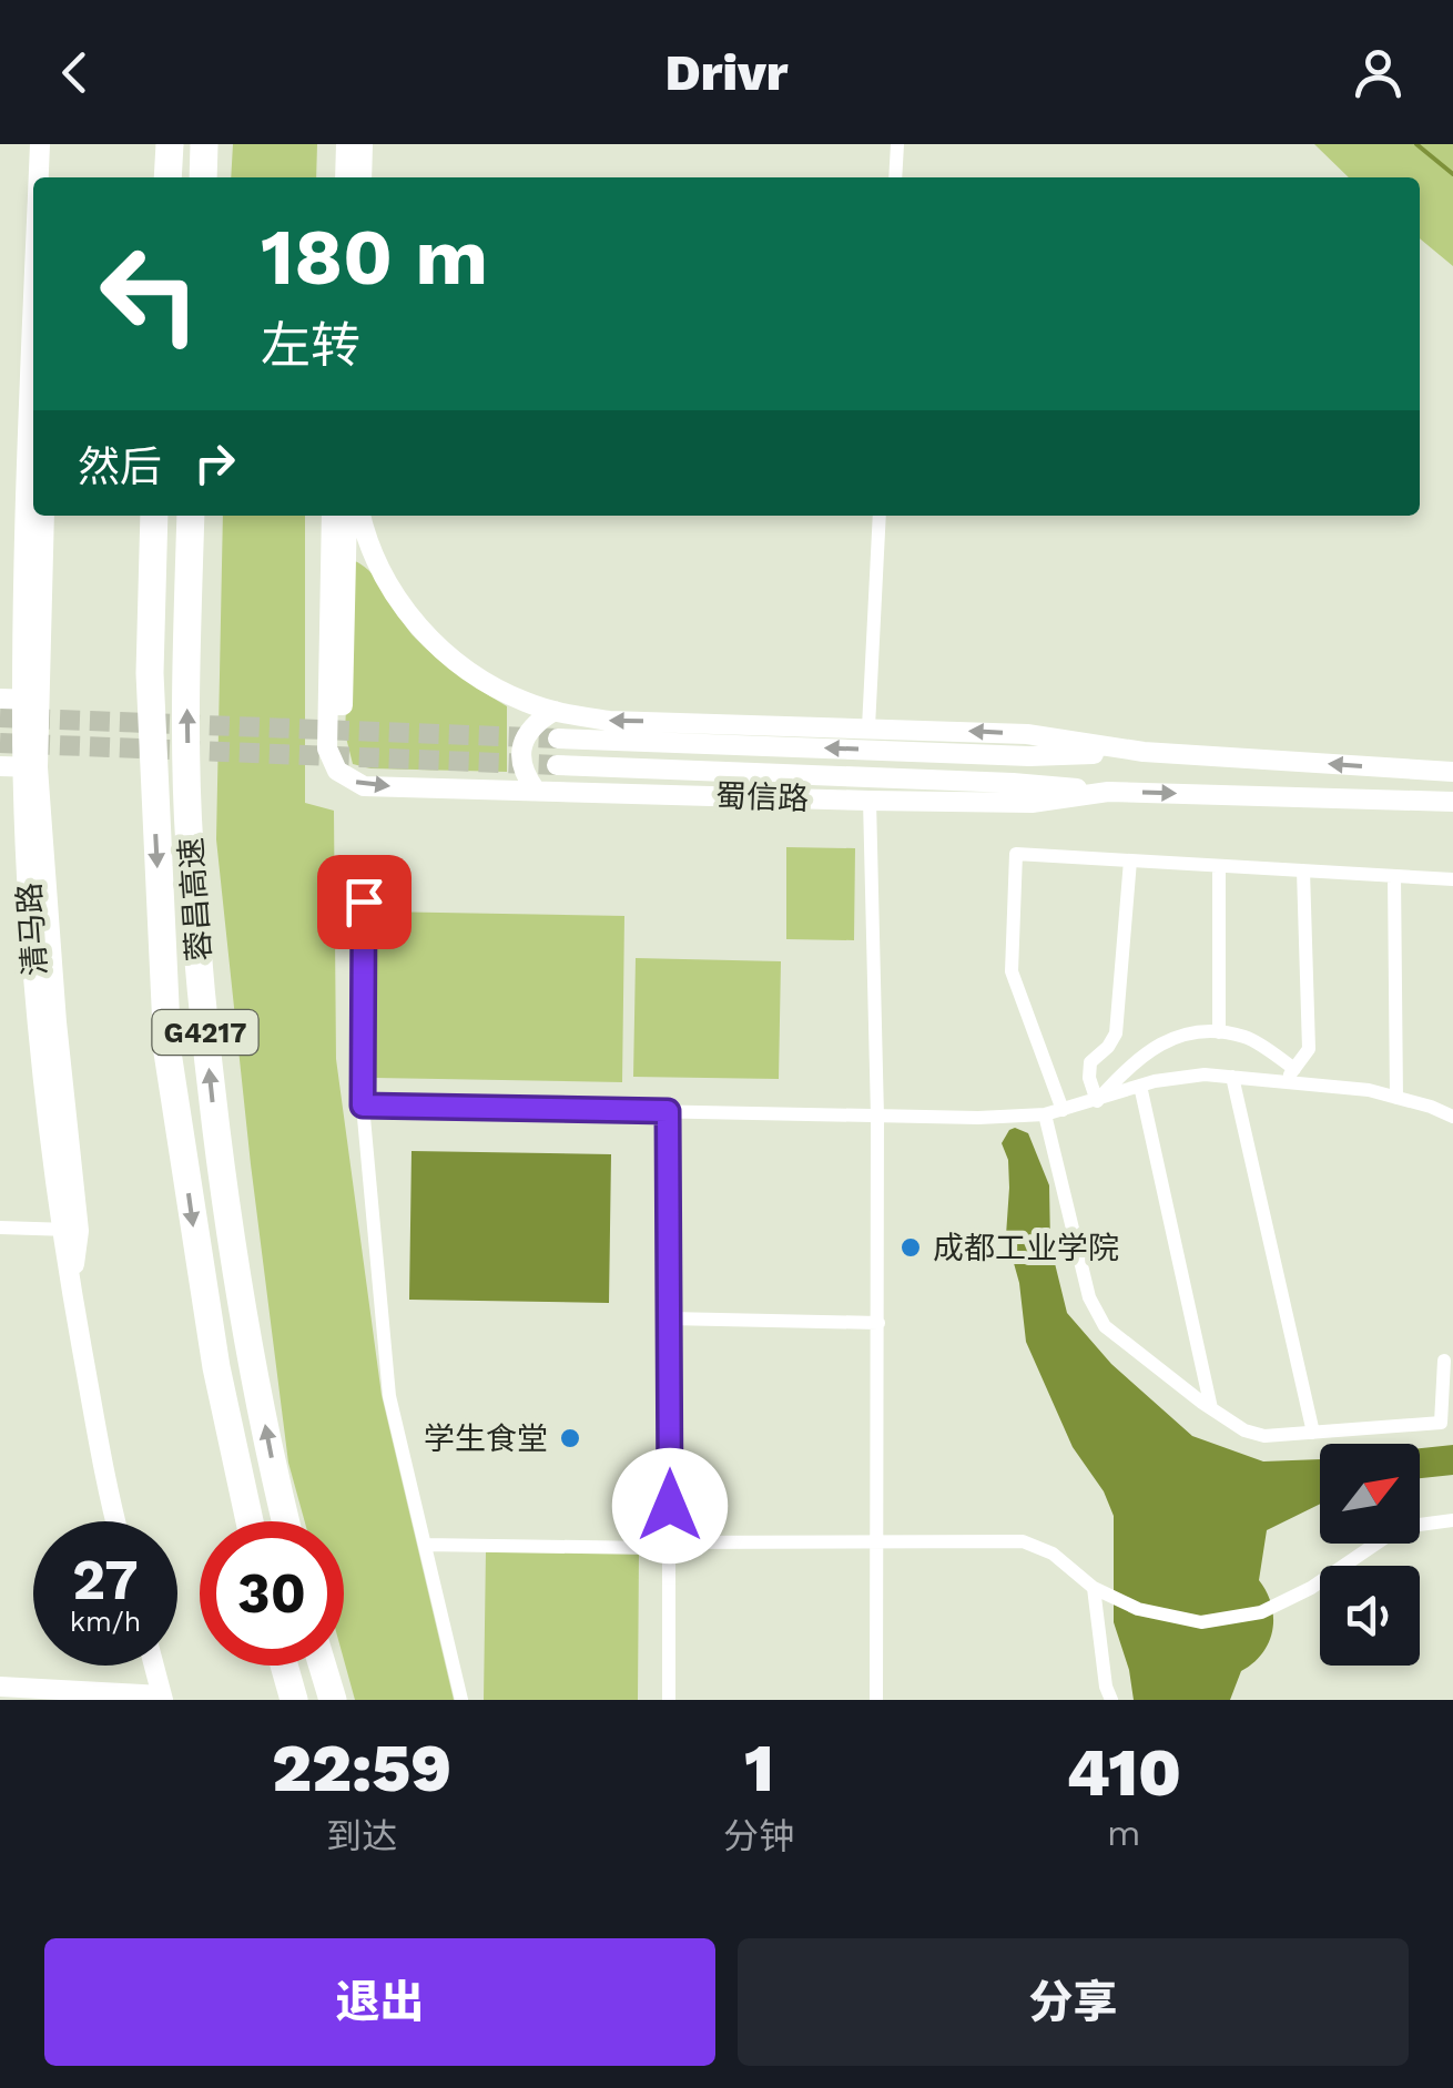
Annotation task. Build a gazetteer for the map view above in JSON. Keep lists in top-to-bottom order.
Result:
{
  "streets": {
    "highway": ["蓉昌高速", "G4217"],
    "main road": ["蜀信路", "清马路"]
  },
  "places": ["成都工业学院", "学生食堂"],
  "north": "top right",
  "page": {
    "header": "Drivr",
    "turn": ["180 m", "左转"],
    "then": "然后",
    "speed": "27 km/h",
    "limit": "30",
    "eta": [
      "22:59",
      "到达",
      "1",
      "分钟",
      "410",
      "m"
    ],
    "buttons": ["退出", "分享"]
  }
}
